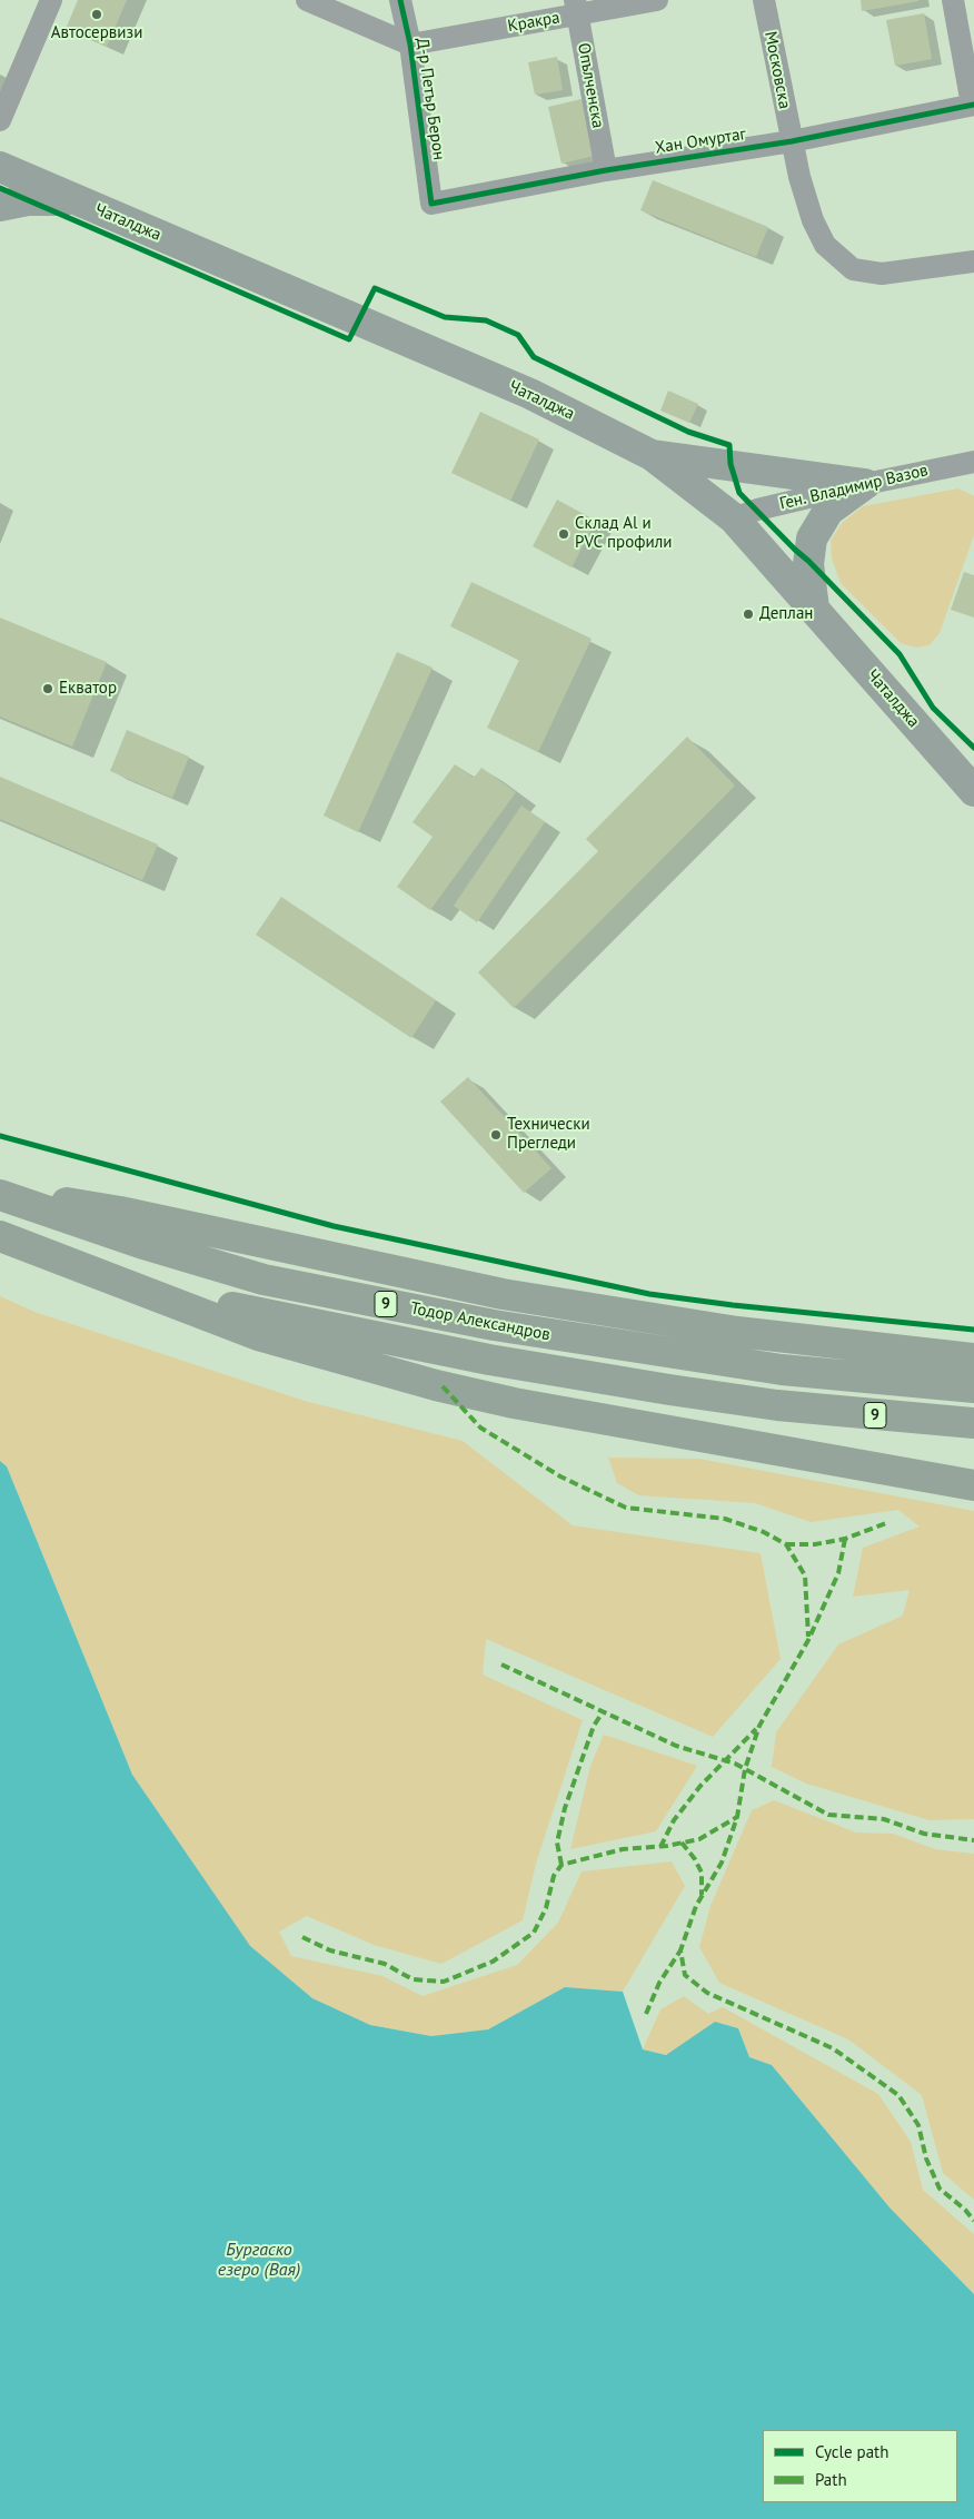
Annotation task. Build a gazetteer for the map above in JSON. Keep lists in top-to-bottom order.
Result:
{
  "streets": {
    "highway": ["9", "Тодор Александров"],
    "main road": ["Чаталджа"],
    "street": [
      "Кракра",
      "Московска",
      "Опълченска",
      "Д-р Петър Берон",
      "Хан Омуртаг",
      "Ген. Владимир Вазов"
    ]
  },
  "crossings": [
    ["Кракра", "Опълченска"],
    ["Кракра", "Д-р Петър Берон"],
    ["Московска", "Хан Омуртаг"],
    ["Опълченска", "Хан Омуртаг"],
    ["Д-р Петър Берон", "Хан Омуртаг"],
    ["Чаталджа", "Ген. Владимир Вазов"]
  ],
  "water": ["Бургаско езеро (Вая)"],
  "places": [
    "Автосервизи",
    "Склад Al и PVC профили",
    "Деплан",
    "Екватор",
    "Технически Прегледи"
  ],
  "legend": ["Cycle path", "Path"]
}
